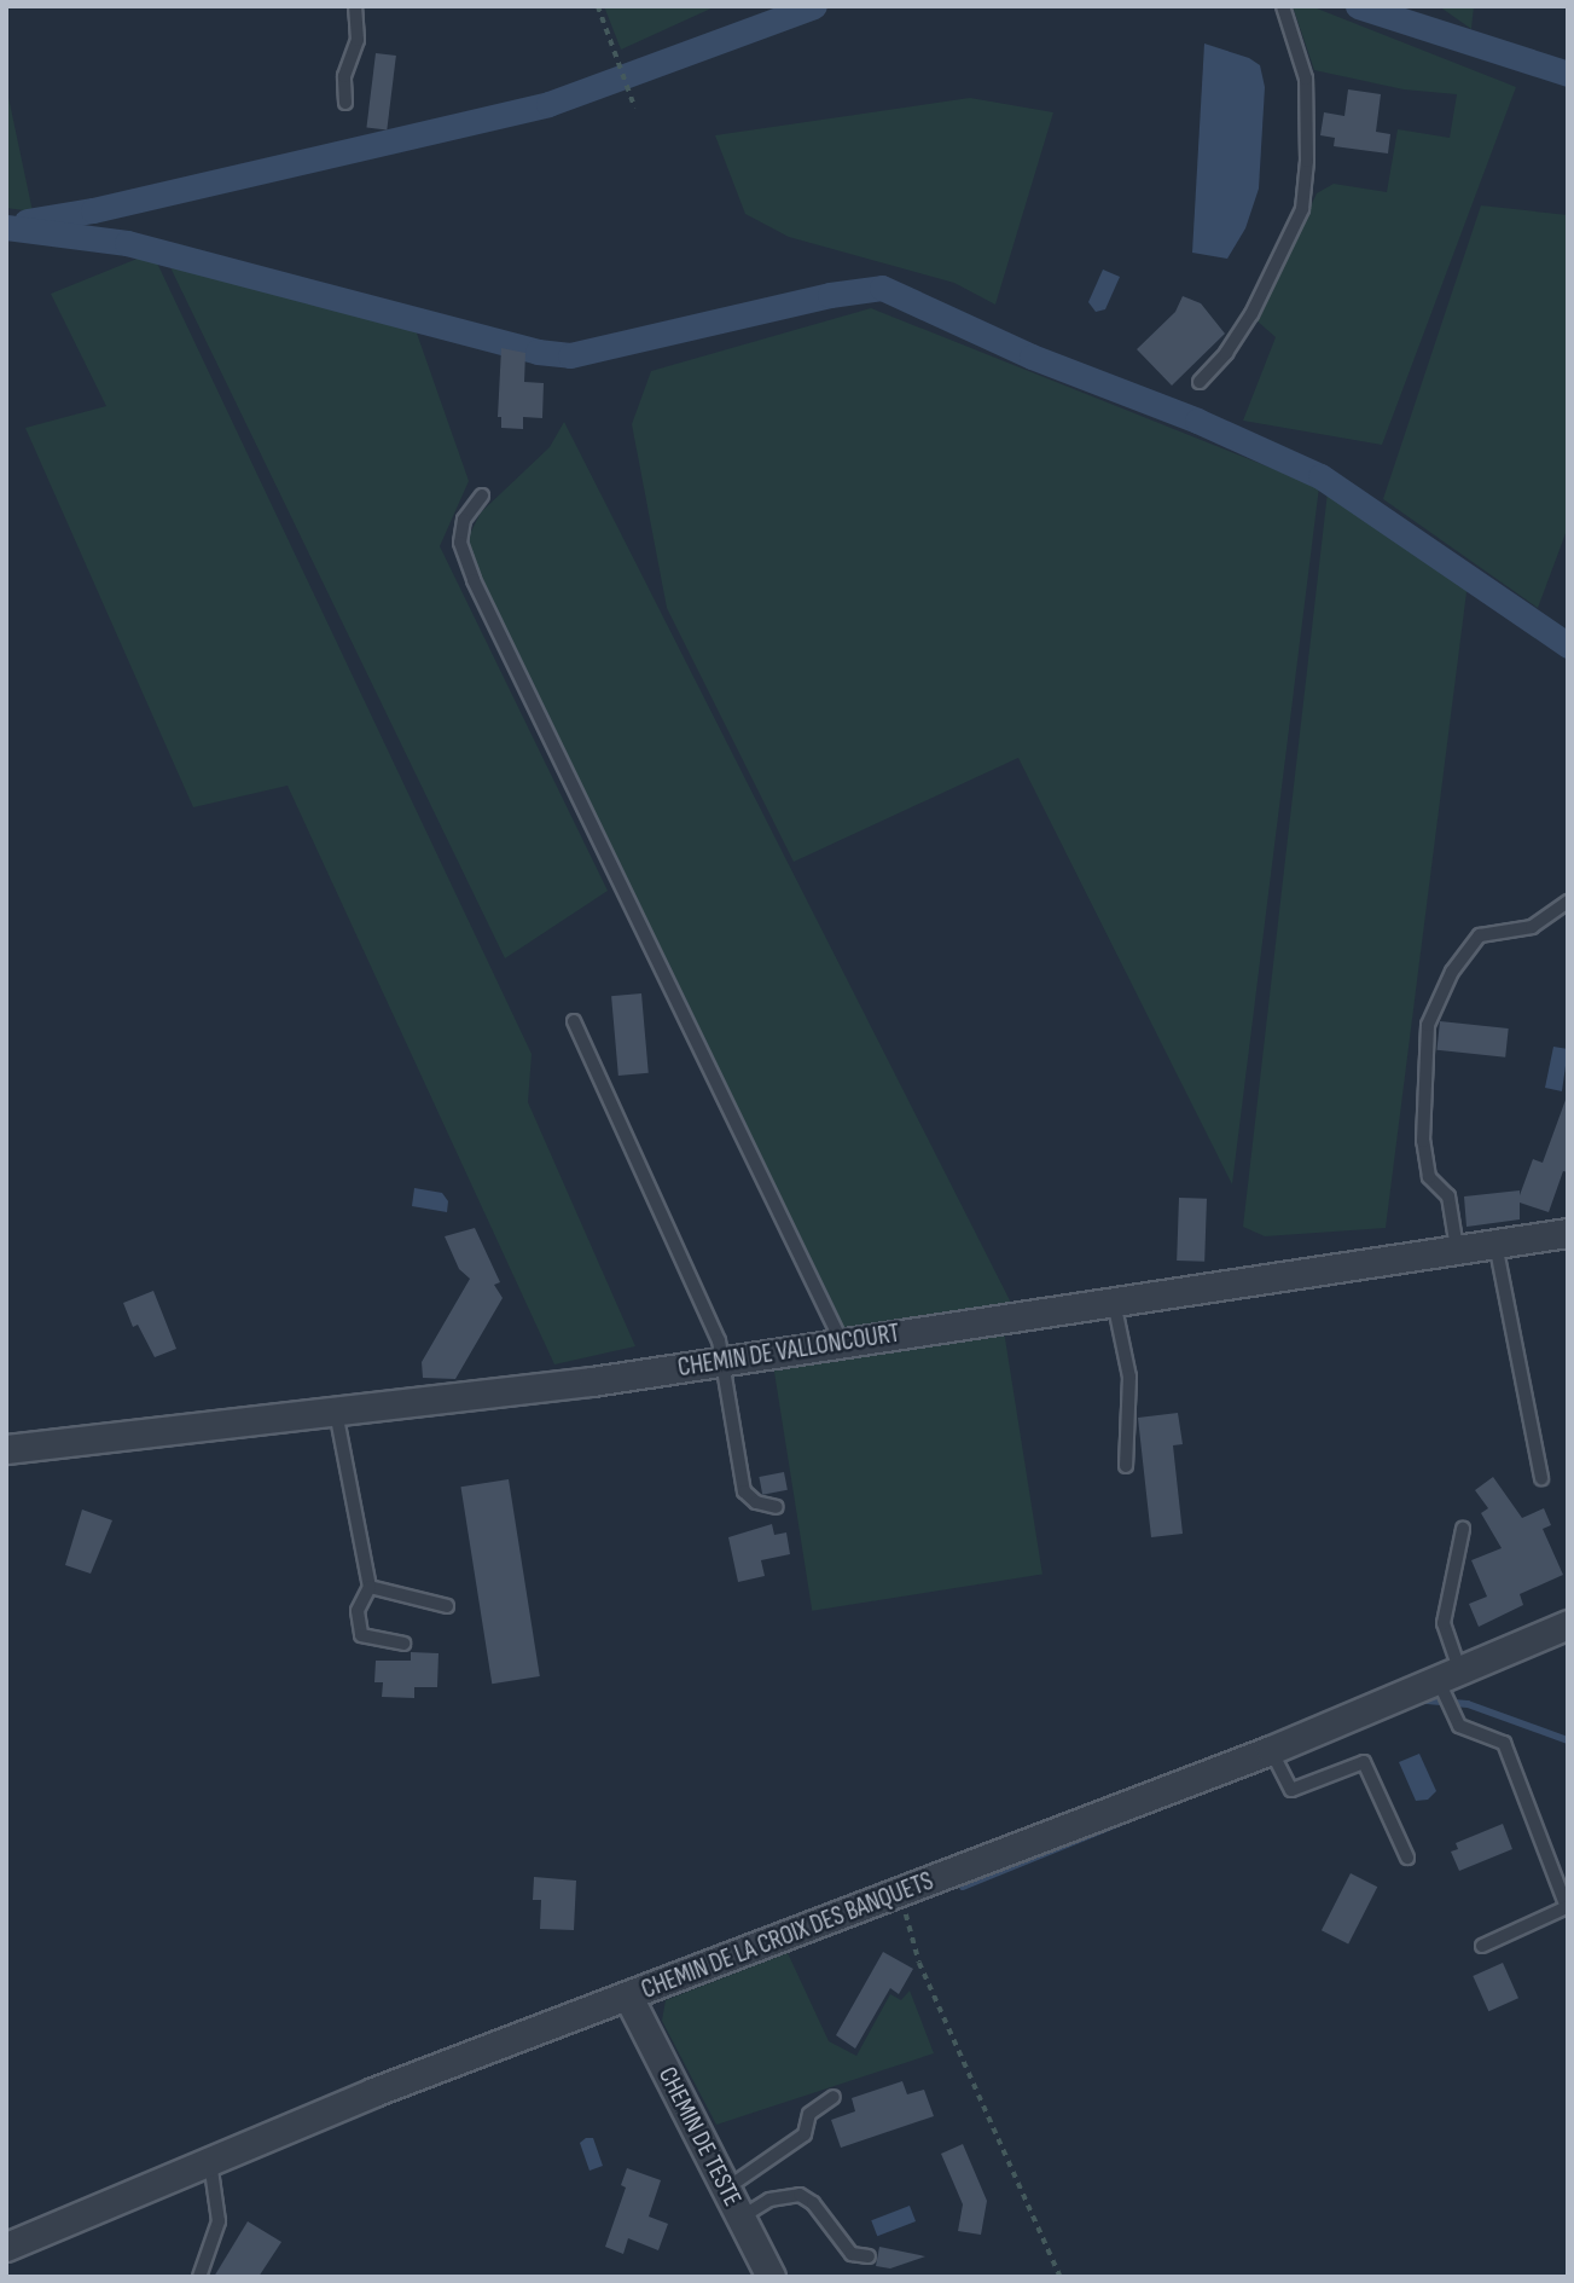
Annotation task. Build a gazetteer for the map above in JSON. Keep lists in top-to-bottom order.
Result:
{
  "streets": {
    "street": ["CHEMIN DE VALLONCOURT", "CHEMIN DE LA CROIX DES BANQUETS", "CHEMIN DE TESTE"]
  },
  "crossings": [
    ["CHEMIN DE LA CROIX DES BANQUETS", "CHEMIN DE TESTE"]
  ]
}
